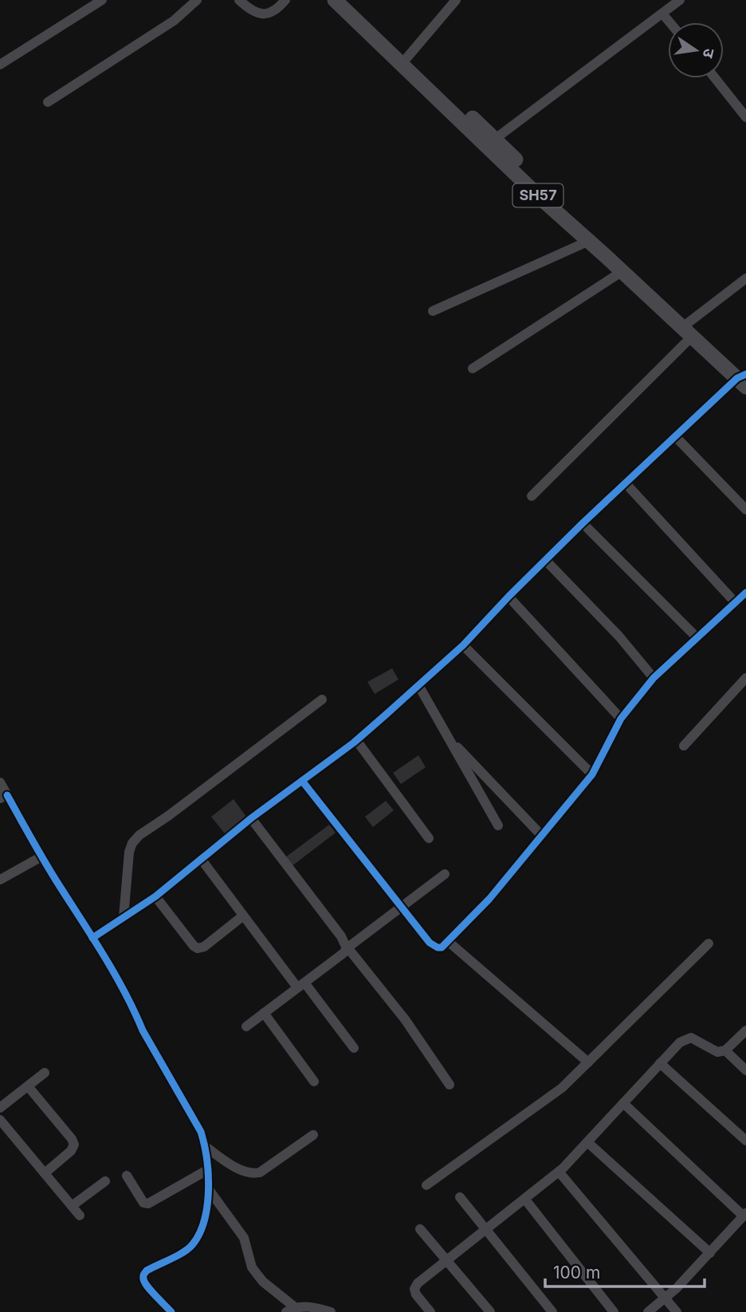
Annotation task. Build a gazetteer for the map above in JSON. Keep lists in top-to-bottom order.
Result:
{
  "streets": {
    "main road": ["SH57"]
  },
  "scale_bar": "100 m",
  "north": "right"
}
